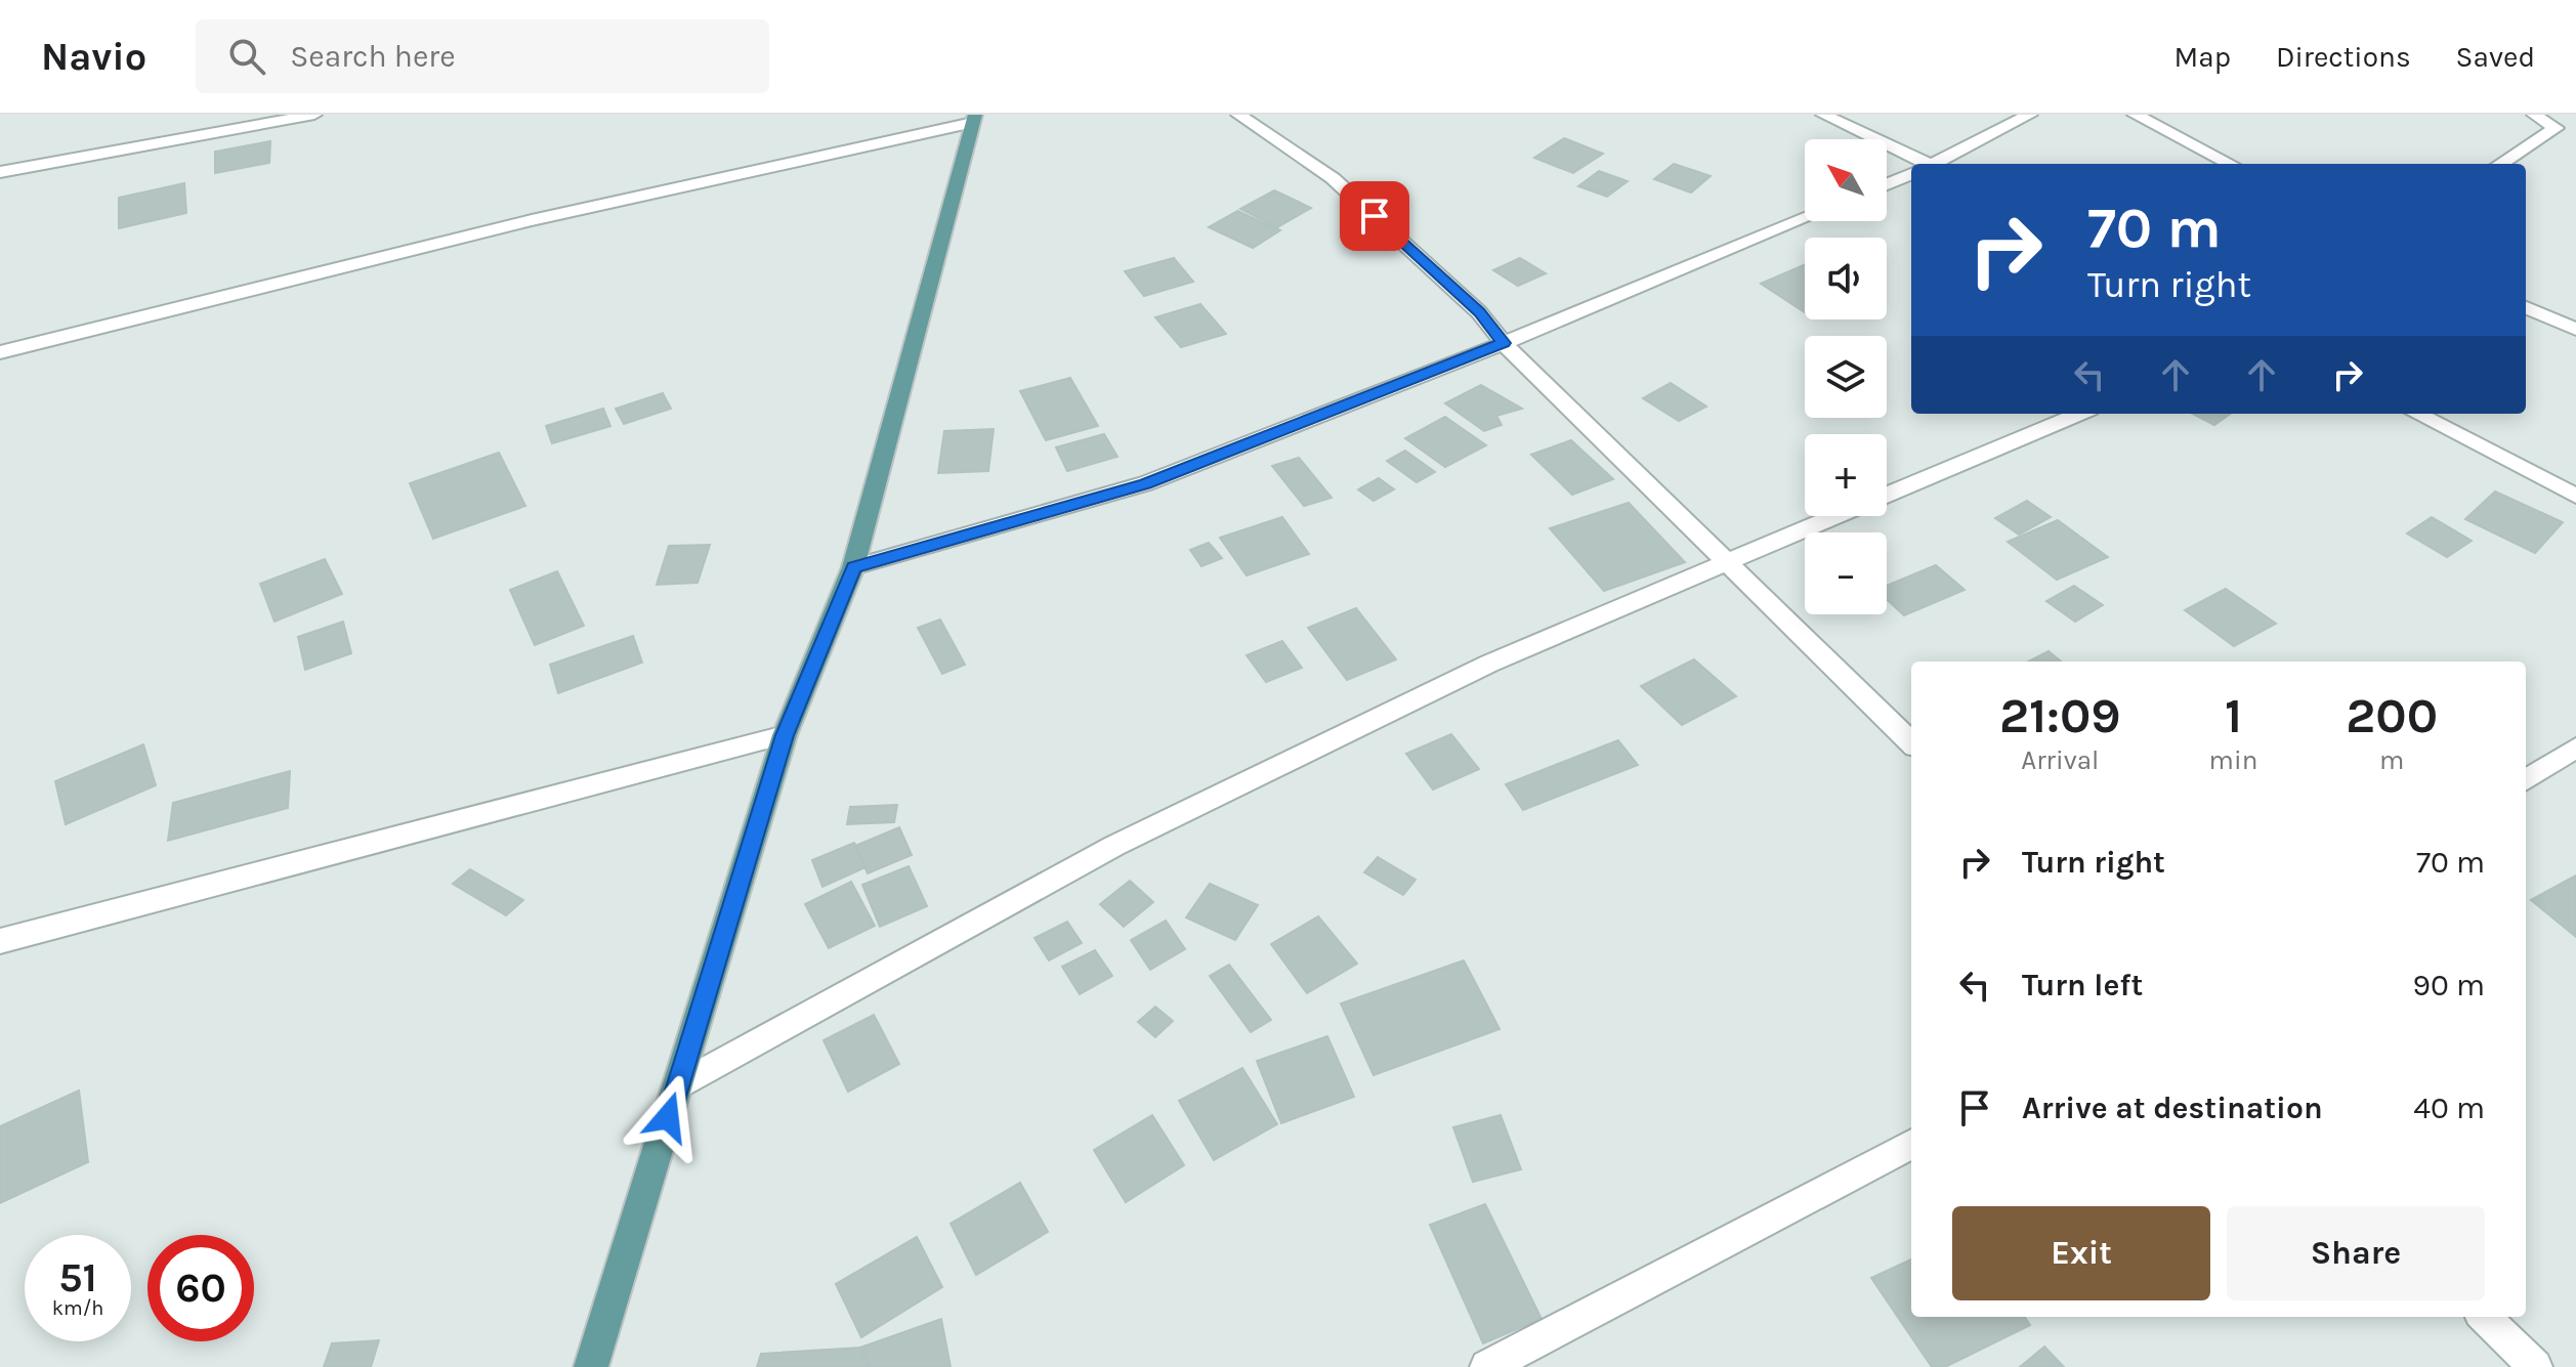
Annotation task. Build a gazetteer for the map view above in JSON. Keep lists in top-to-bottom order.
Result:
{
  "north": "top left",
  "page": {
    "header": "Navio",
    "search": "Search here",
    "nav": ["Map", "Directions", "Saved"],
    "map_buttons": ["+", "−"],
    "turn": ["70 m", "Turn right"],
    "eta": [
      "21:09",
      "Arrival",
      "1",
      "min",
      "200",
      "m"
    ],
    "list": [
      {
        "name": "Turn right",
        "value": "70 m"
      },
      {
        "name": "Turn left",
        "value": "90 m"
      },
      {
        "name": "Arrive at destination",
        "value": "40 m"
      }
    ],
    "buttons": ["Exit", "Share"],
    "speed": "51 km/h",
    "limit": "60"
  }
}
